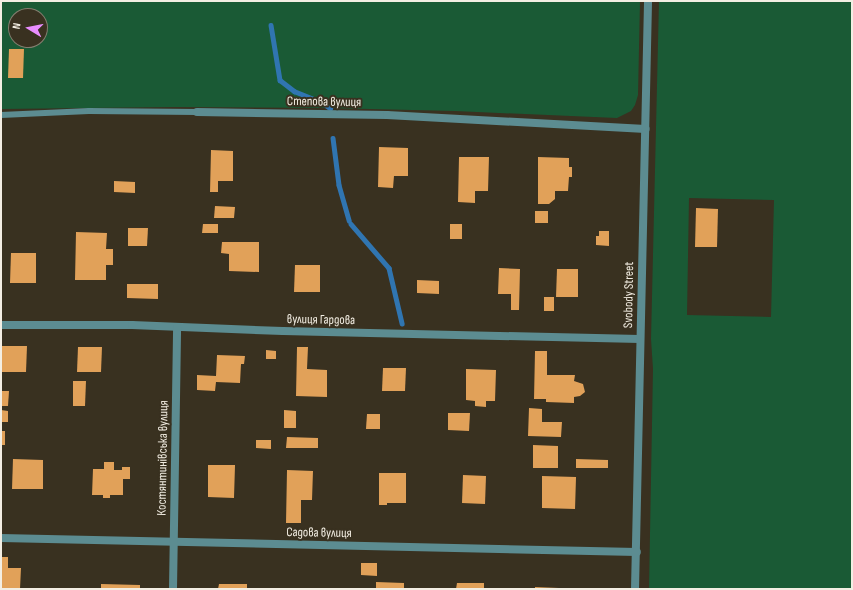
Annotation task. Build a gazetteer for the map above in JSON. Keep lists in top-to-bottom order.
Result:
{
  "streets": {
    "street": [
      "Степова вулиця",
      "Svobody Street",
      "вулиця Гардова",
      "Костянтинівська вулиця",
      "Садова вулиця"
    ]
  },
  "crossings": [
    ["Степова вулиця", "Svobody Street"],
    ["Svobody Street", "вулиця Гардова"],
    ["Svobody Street", "Садова вулиця"],
    ["вулиця Гардова", "Костянтинівська вулиця"],
    ["Костянтинівська вулиця", "Садова вулиця"]
  ],
  "north": "left"
}
